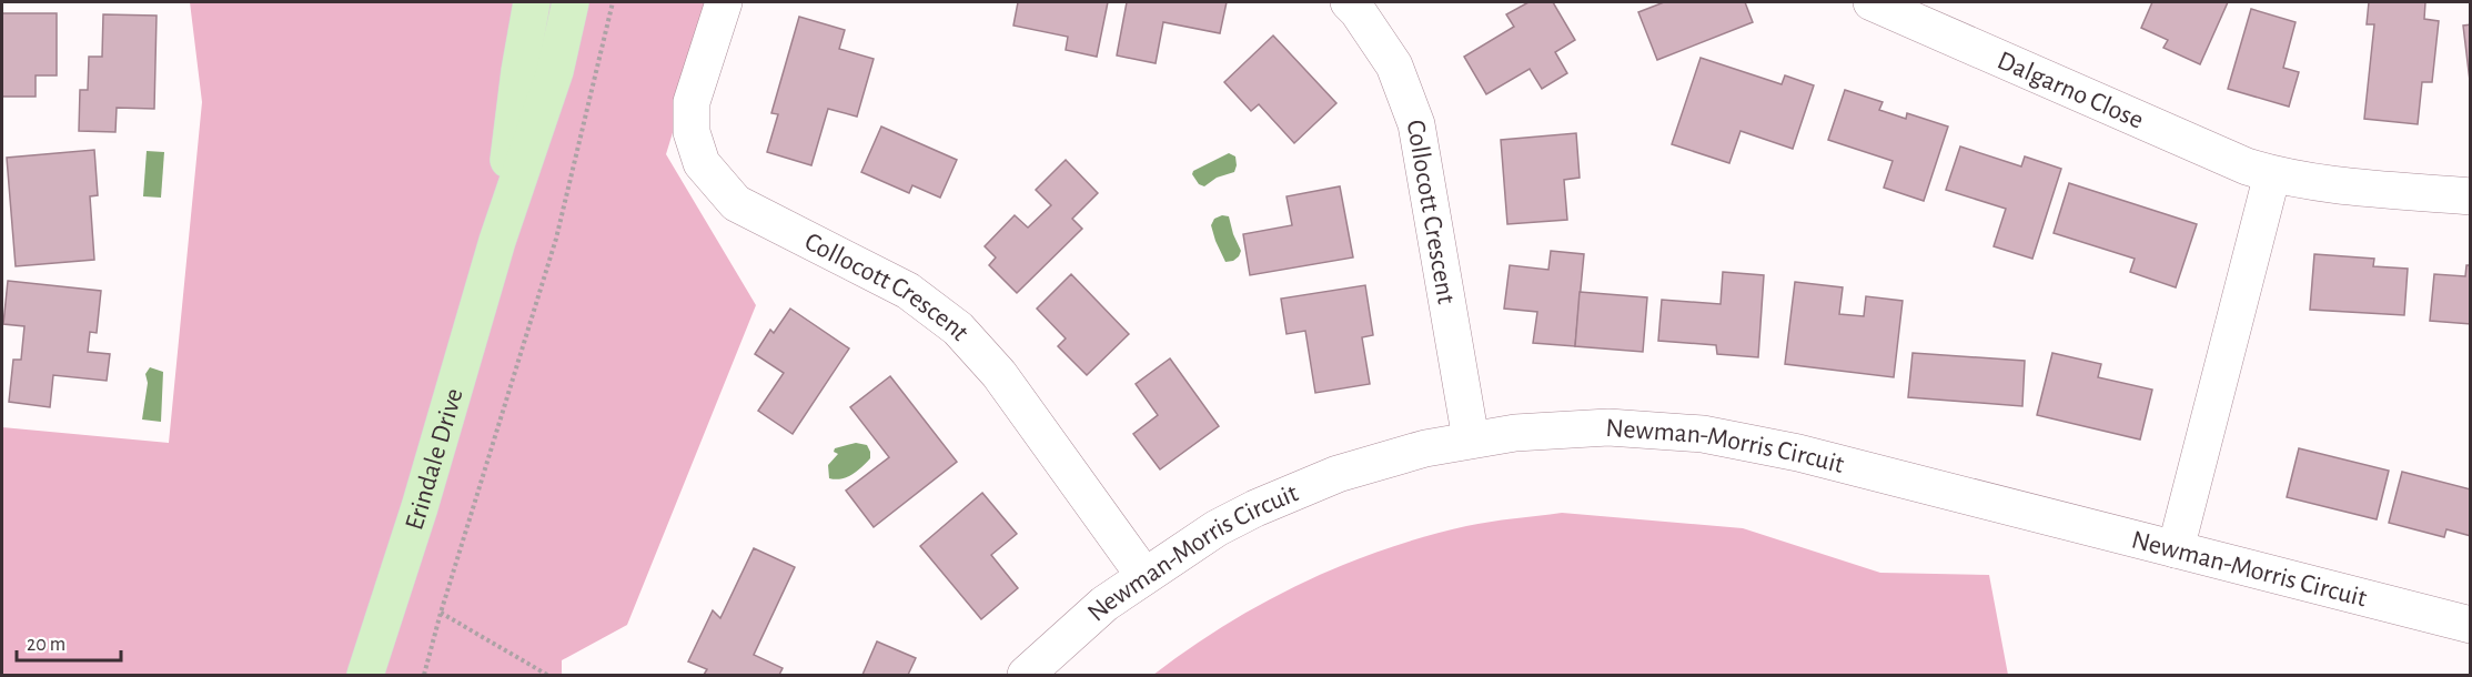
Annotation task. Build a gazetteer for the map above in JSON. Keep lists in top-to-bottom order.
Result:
{
  "streets": {
    "main road": ["Erindale Drive"],
    "street": ["Dalgarno Close", "Collocott Crescent", "Newman-Morris Circuit"]
  },
  "crossings": [
    ["Collocott Crescent", "Newman-Morris Circuit"]
  ],
  "scale_bar": "20 m"
}
